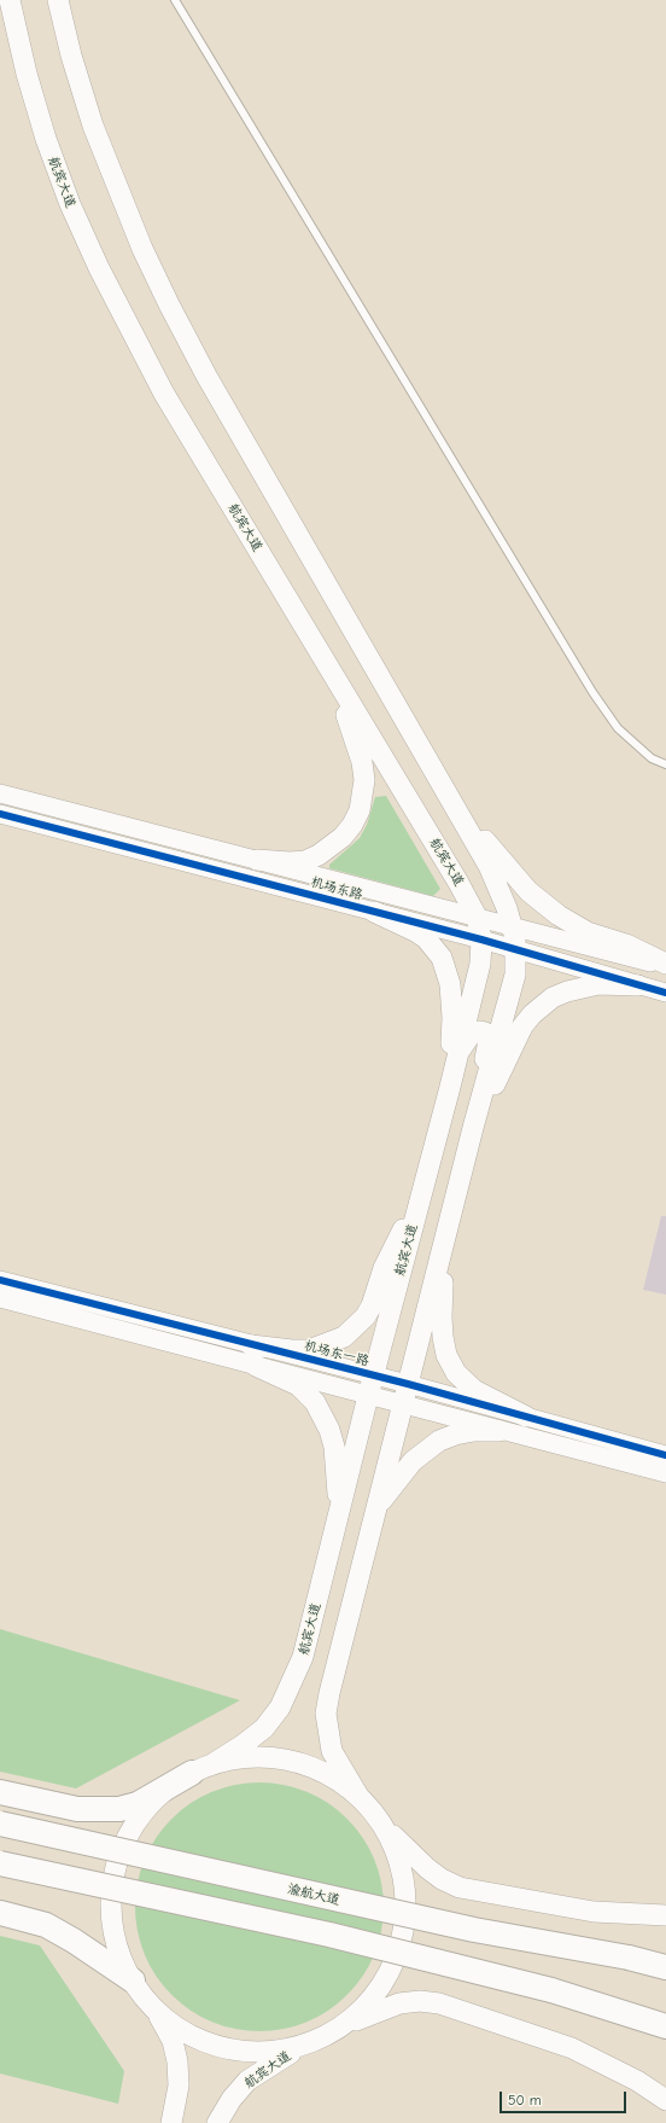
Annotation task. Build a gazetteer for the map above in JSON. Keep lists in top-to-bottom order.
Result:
{
  "streets": {
    "highway": ["渝航大道"],
    "main road": ["航宾大道"],
    "street": ["机场东路", "机场东一路"]
  },
  "crossings": [
    ["航宾大道", "机场东路"],
    ["航宾大道", "机场东一路"]
  ],
  "scale_bar": "50 m"
}
